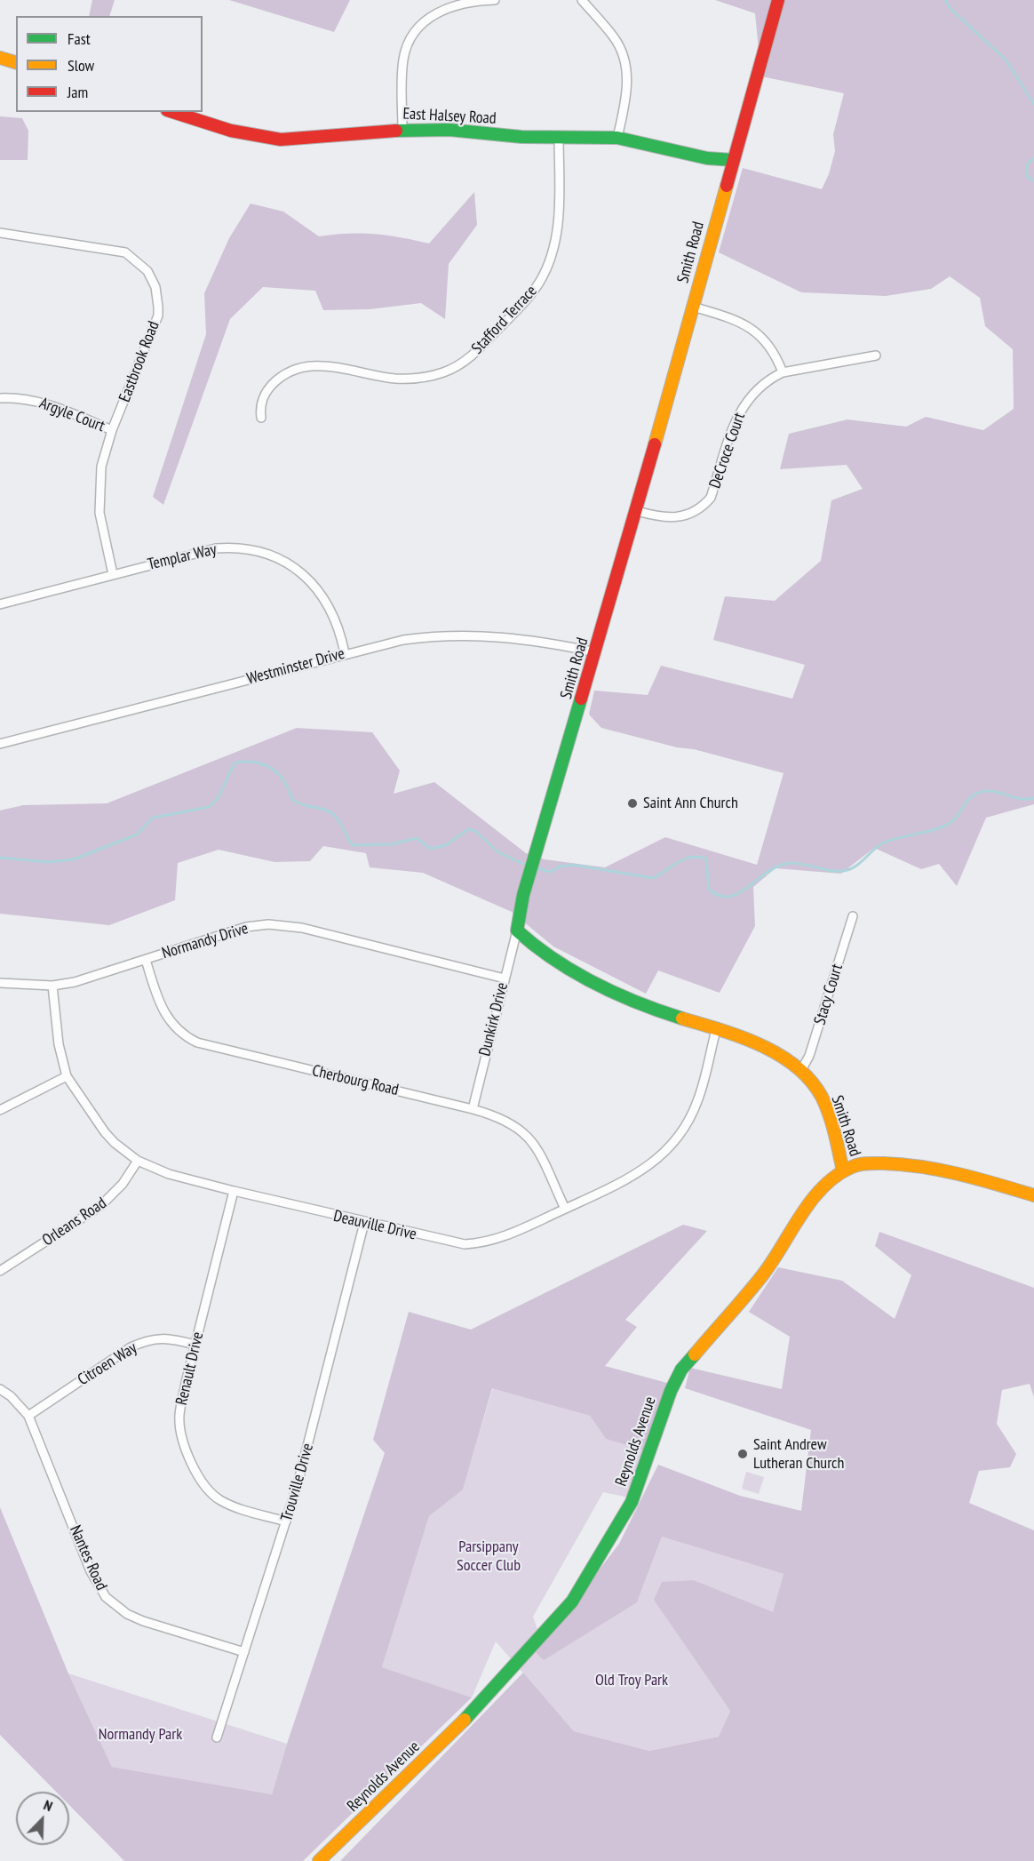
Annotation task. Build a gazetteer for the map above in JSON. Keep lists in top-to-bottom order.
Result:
{
  "streets": {
    "street": [
      "East Halsey Road",
      "Smith Road",
      "Stafford Terrace",
      "Eastbrook Road",
      "Argyle Court",
      "DeCroce Court",
      "Templar Way",
      "Westminster Drive",
      "Normandy Drive",
      "Stacy Court",
      "Dunkirk Drive",
      "Cherbourg Road",
      "Orleans Road",
      "Deauville Drive",
      "Citroen Way",
      "Renault Drive",
      "Reynolds Avenue",
      "Trouville Drive",
      "Nantes Road"
    ]
  },
  "crossings": [
    ["East Halsey Road", "Smith Road"],
    ["East Halsey Road", "Stafford Terrace"],
    ["Smith Road", "DeCroce Court"],
    ["Smith Road", "Westminster Drive"],
    ["Smith Road", "Stacy Court"],
    ["Smith Road", "Dunkirk Drive"],
    ["Smith Road", "Deauville Drive"],
    ["Smith Road", "Reynolds Avenue"],
    ["Eastbrook Road", "Argyle Court"],
    ["Eastbrook Road", "Templar Way"],
    ["Templar Way", "Westminster Drive"],
    ["Normandy Drive", "Dunkirk Drive"],
    ["Normandy Drive", "Cherbourg Road"],
    ["Normandy Drive", "Deauville Drive"],
    ["Dunkirk Drive", "Cherbourg Road"],
    ["Cherbourg Road", "Deauville Drive"],
    ["Orleans Road", "Deauville Drive"],
    ["Deauville Drive", "Renault Drive"],
    ["Deauville Drive", "Trouville Drive"],
    ["Citroen Way", "Renault Drive"],
    ["Citroen Way", "Nantes Road"],
    ["Renault Drive", "Trouville Drive"],
    ["Trouville Drive", "Nantes Road"]
  ],
  "parks": ["Parsippany Soccer Club", "Old Troy Park", "Normandy Park"],
  "places": ["Saint Ann Church", "Saint Andrew Lutheran Church"],
  "legend": ["Fast", "Slow", "Jam"],
  "north": "top right"
}
